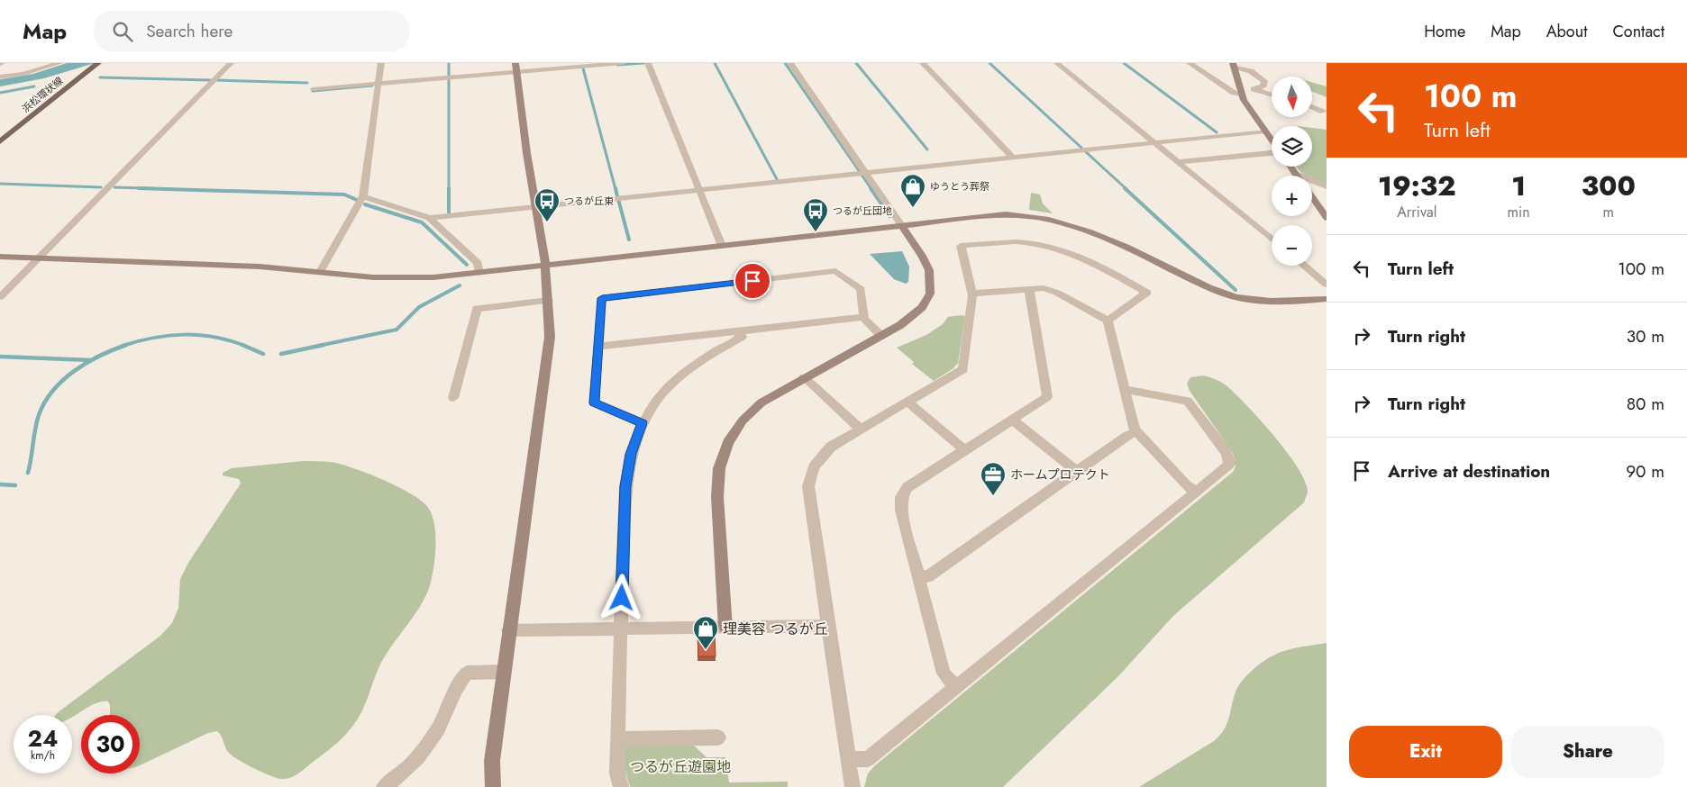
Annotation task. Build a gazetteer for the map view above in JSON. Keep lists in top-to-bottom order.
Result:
{
  "streets": {
    "main road": ["浜松環状線"]
  },
  "parks": ["つるが丘遊園地"],
  "places": {
    "shop": ["ゆうとう葬祭", "理美容 つるが丘"],
    "bus stop": ["つるが丘東", "つるが丘団地"],
    "office": ["ホームプロテクト"]
  },
  "north": "bottom",
  "page": {
    "header": "Map",
    "search": "Search here",
    "nav": [
      "Home",
      "Map",
      "About",
      "Contact"
    ],
    "turn": ["100 m", "Turn left"],
    "map_buttons": ["+", "−"],
    "eta": [
      "19:32",
      "Arrival",
      "1",
      "min",
      "300",
      "m"
    ],
    "list": [
      {
        "name": "Turn left",
        "value": "100 m"
      },
      {
        "name": "Turn right",
        "value": "30 m"
      },
      {
        "name": "Turn right",
        "value": "80 m"
      },
      {
        "name": "Arrive at destination",
        "value": "90 m"
      }
    ],
    "speed": "24 km/h",
    "limit": "30",
    "buttons": ["Exit", "Share"]
  }
}
